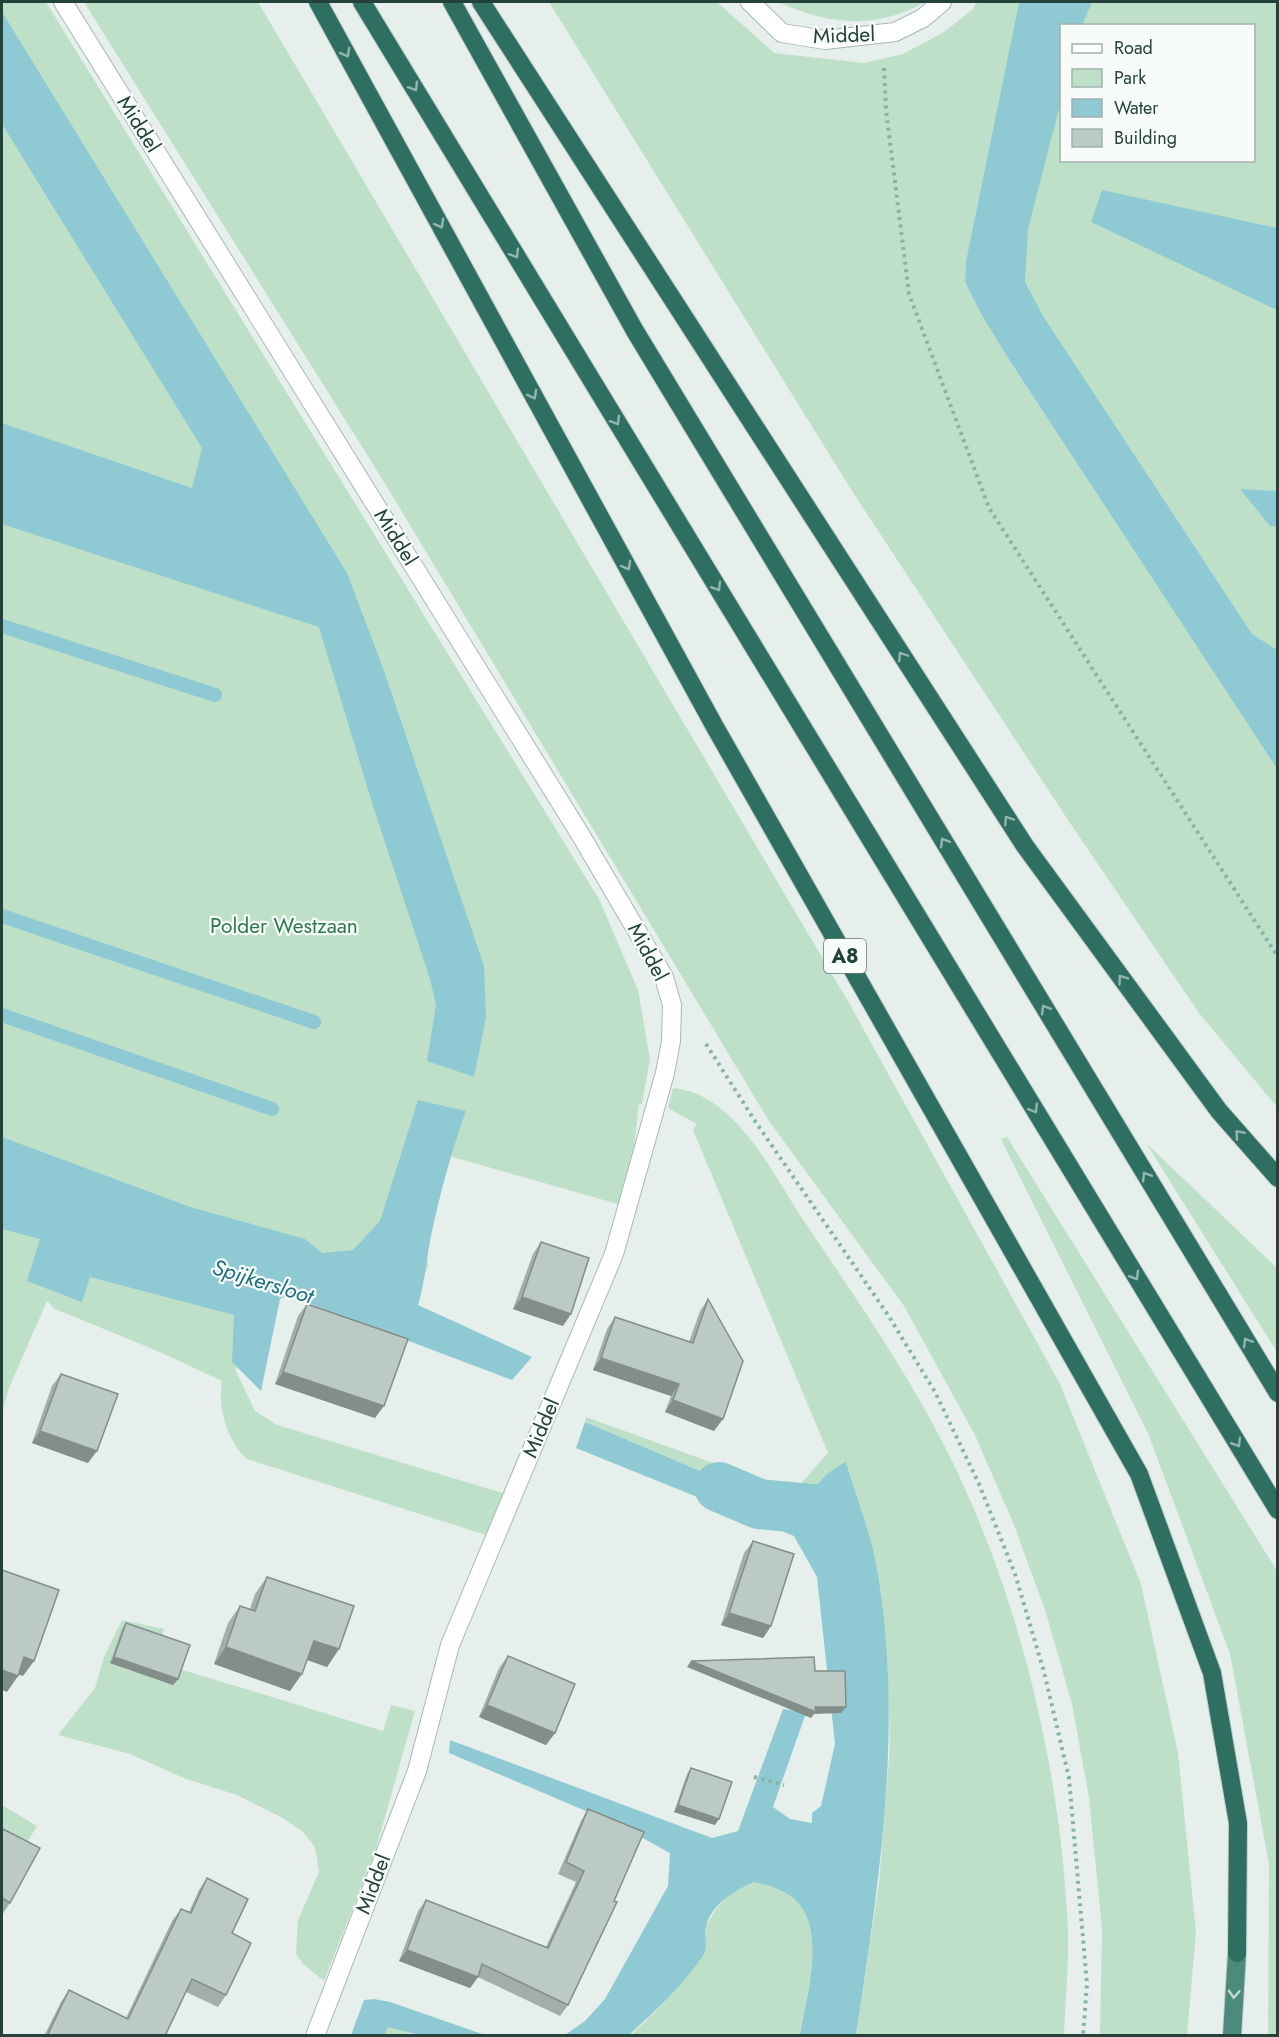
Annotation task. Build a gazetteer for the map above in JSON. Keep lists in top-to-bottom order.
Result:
{
  "streets": {
    "highway": ["A8"],
    "street": ["Middel"]
  },
  "water": ["Spijkersloot"],
  "parks": ["Polder Westzaan"],
  "legend": [
    "Road",
    "Park",
    "Water",
    "Building"
  ]
}
